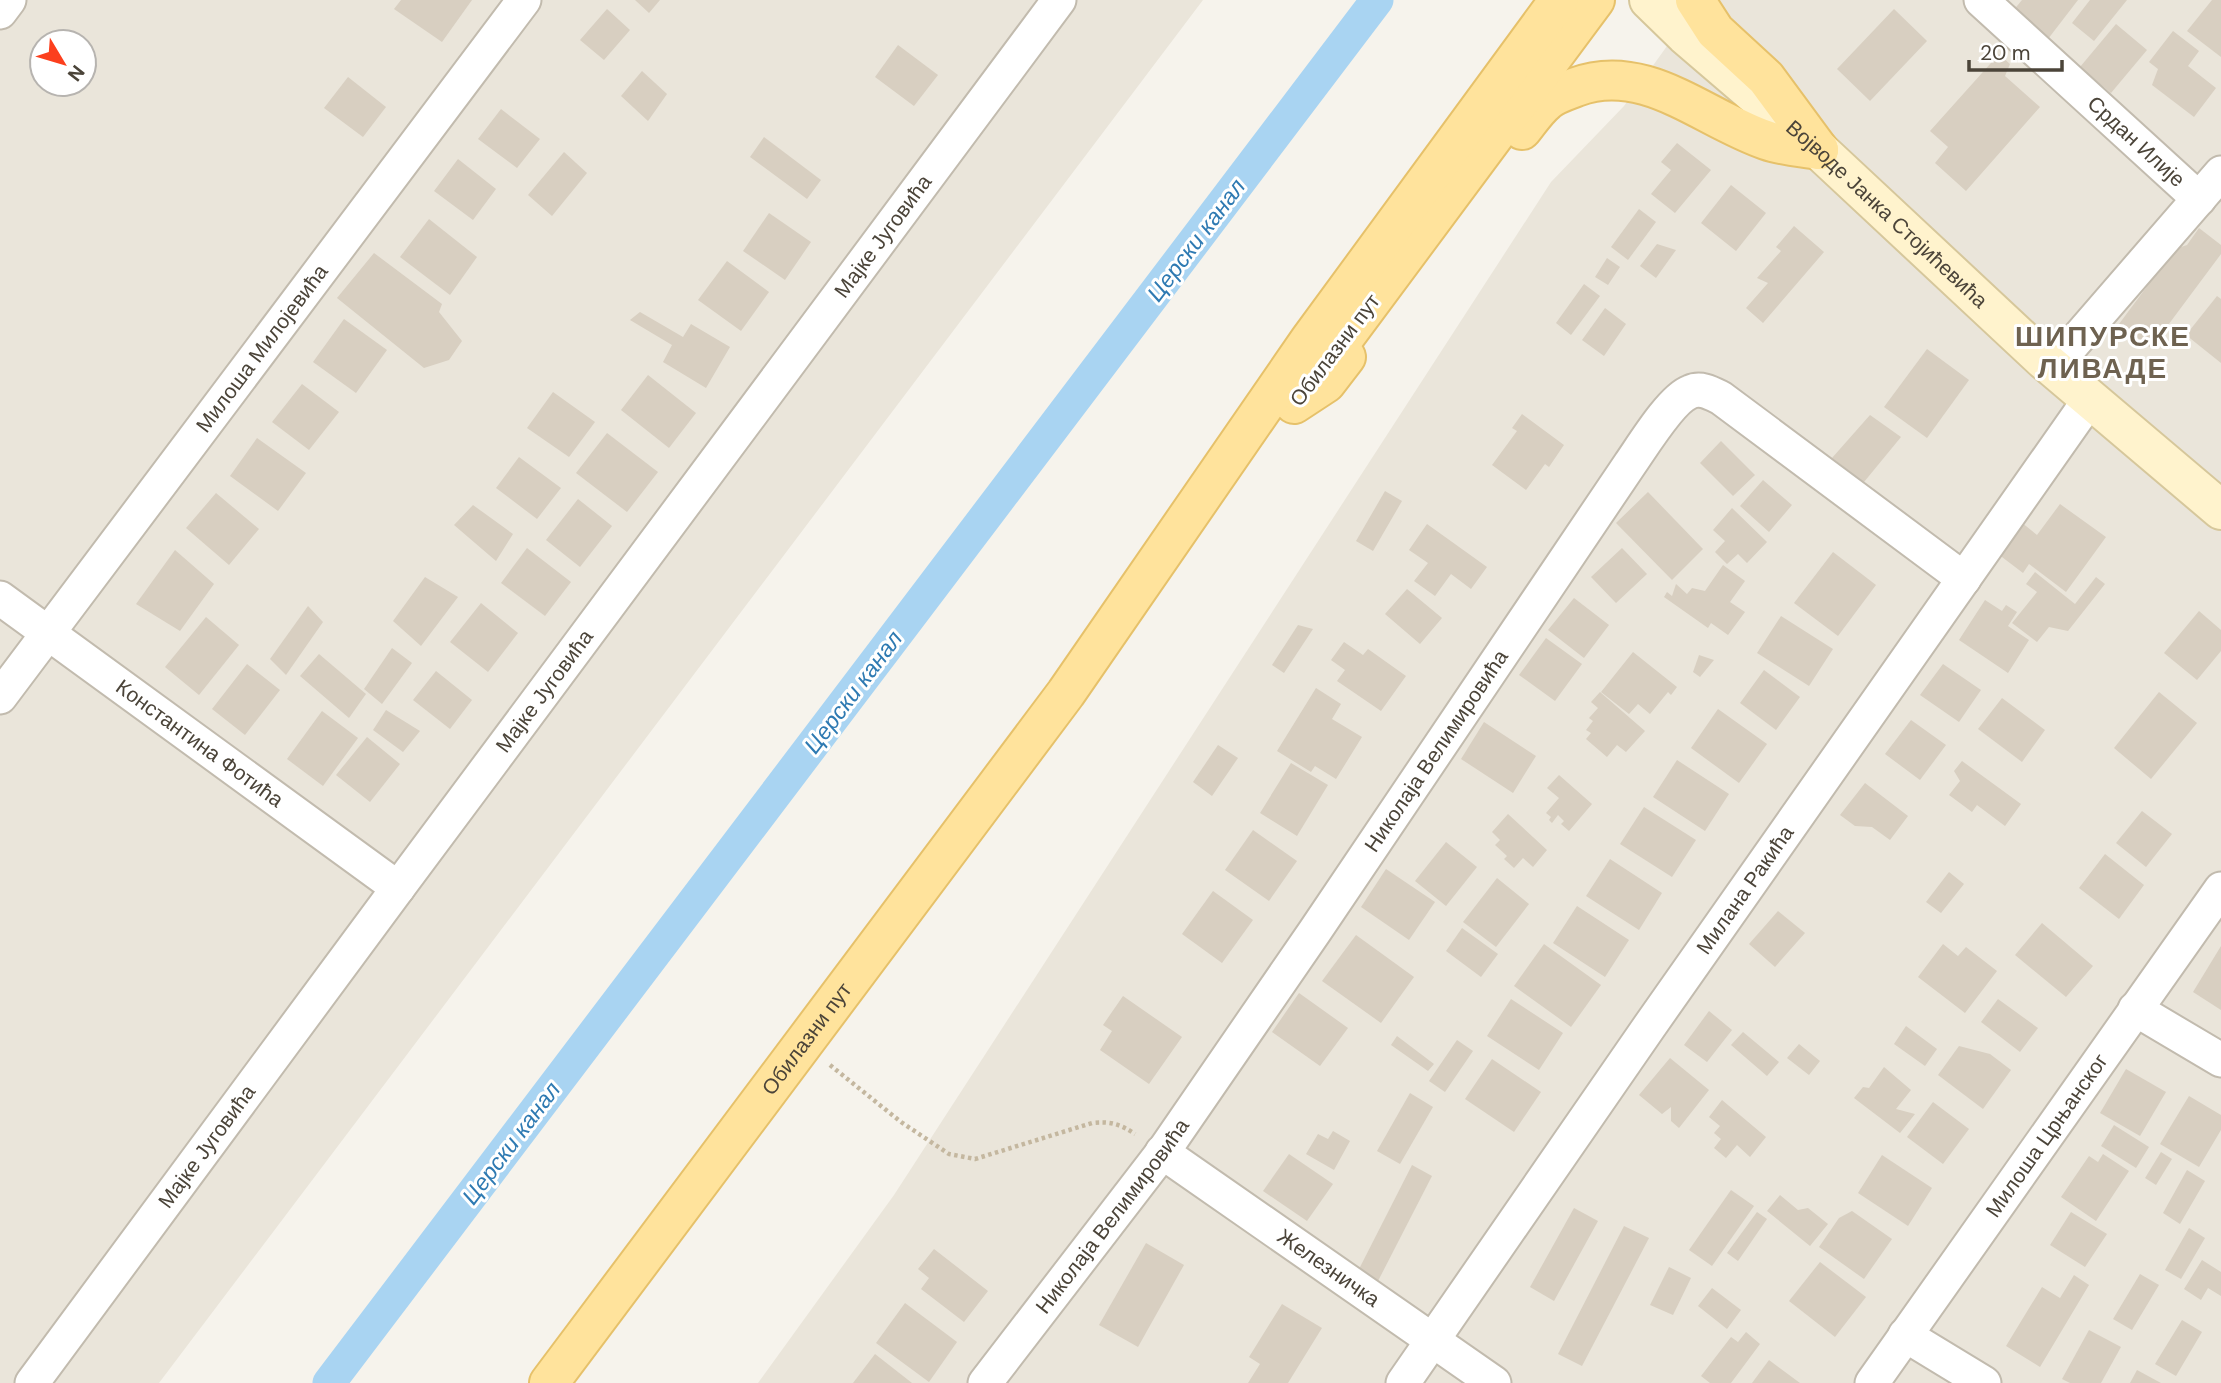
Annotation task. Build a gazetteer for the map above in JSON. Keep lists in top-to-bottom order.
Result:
{
  "streets": {
    "main road": ["Обилазни пут"],
    "street": [
      "Срдан Илије",
      "Војводе Јанка Стојићевића",
      "Мајке Југовића",
      "Милоша Милојевића",
      "Константина Фотића",
      "Николаја Велимировића",
      "Милана Ракића",
      "Милоша Црњанског",
      "Железничка"
    ]
  },
  "crossings": [
    ["Војводе Јанка Стојићевића", "Милана Ракића"],
    ["Мајке Југовића", "Константина Фотића"],
    ["Милоша Милојевића", "Константина Фотића"],
    ["Николаја Велимировића", "Милана Ракића"],
    ["Николаја Велимировића", "Железничка"],
    ["Милана Ракића", "Железничка"]
  ],
  "districts": ["ШИПУРСКЕ ЛИВАДЕ"],
  "water": ["Церски канал"],
  "scale_bar": "20 m",
  "north": "bottom right"
}
